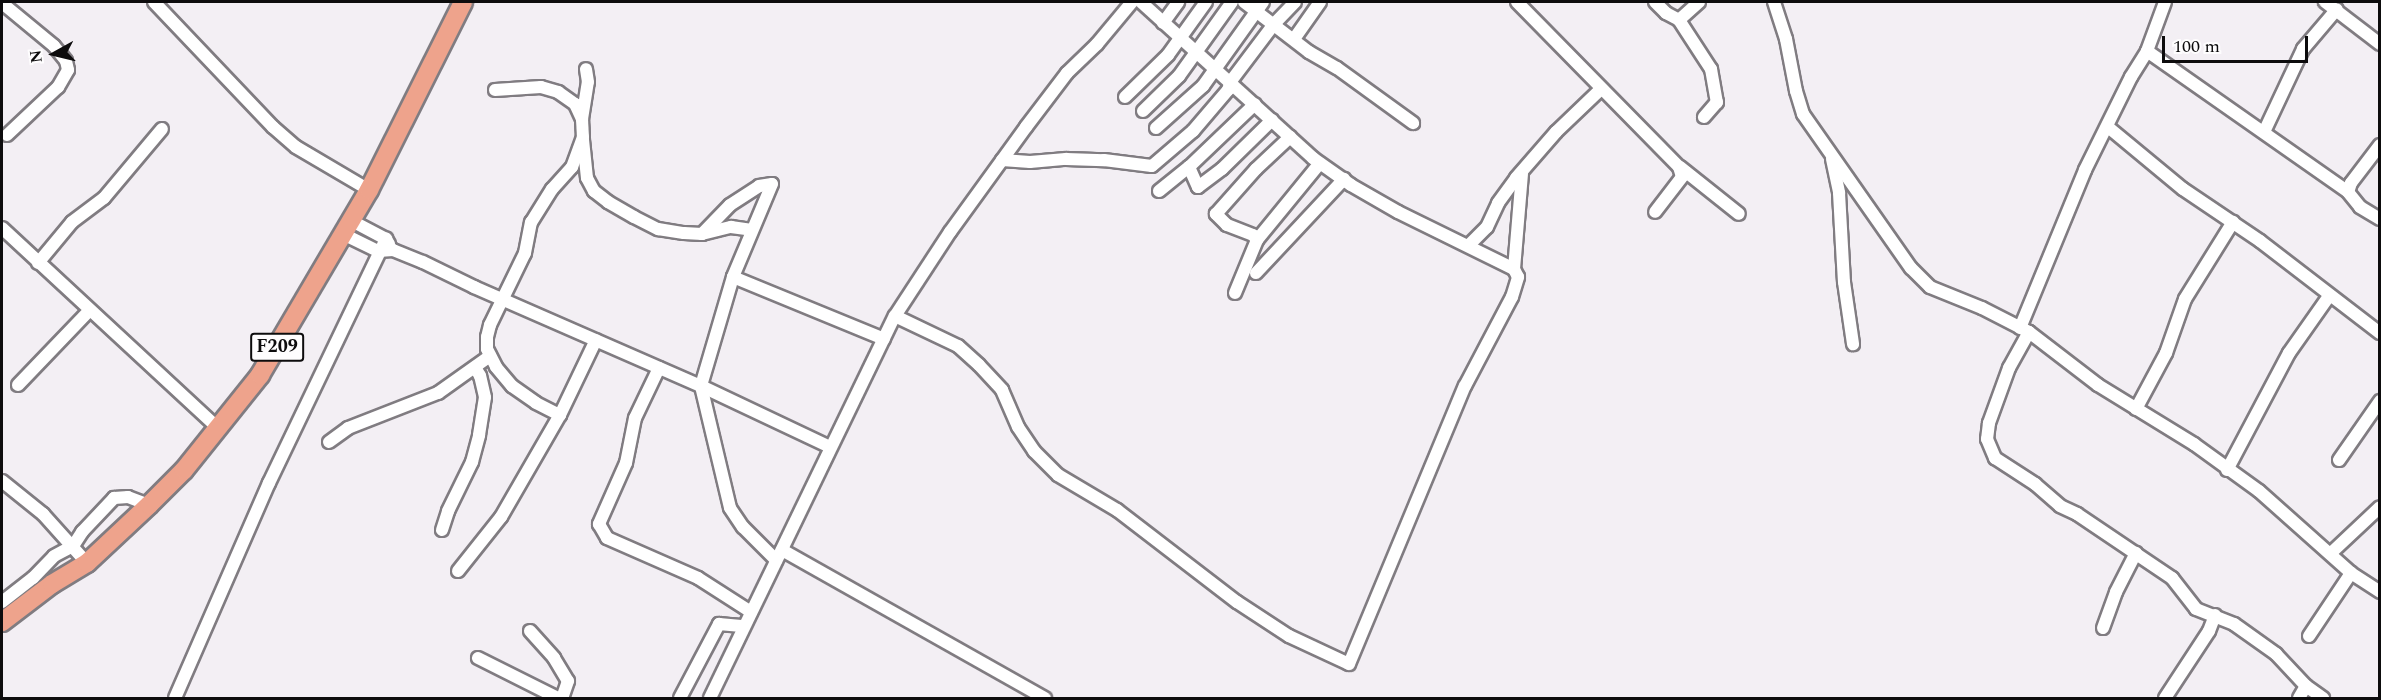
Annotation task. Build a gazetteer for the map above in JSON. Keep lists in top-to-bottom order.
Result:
{
  "streets": {
    "main road": ["F209"]
  },
  "scale_bar": "100 m",
  "north": "left"
}
